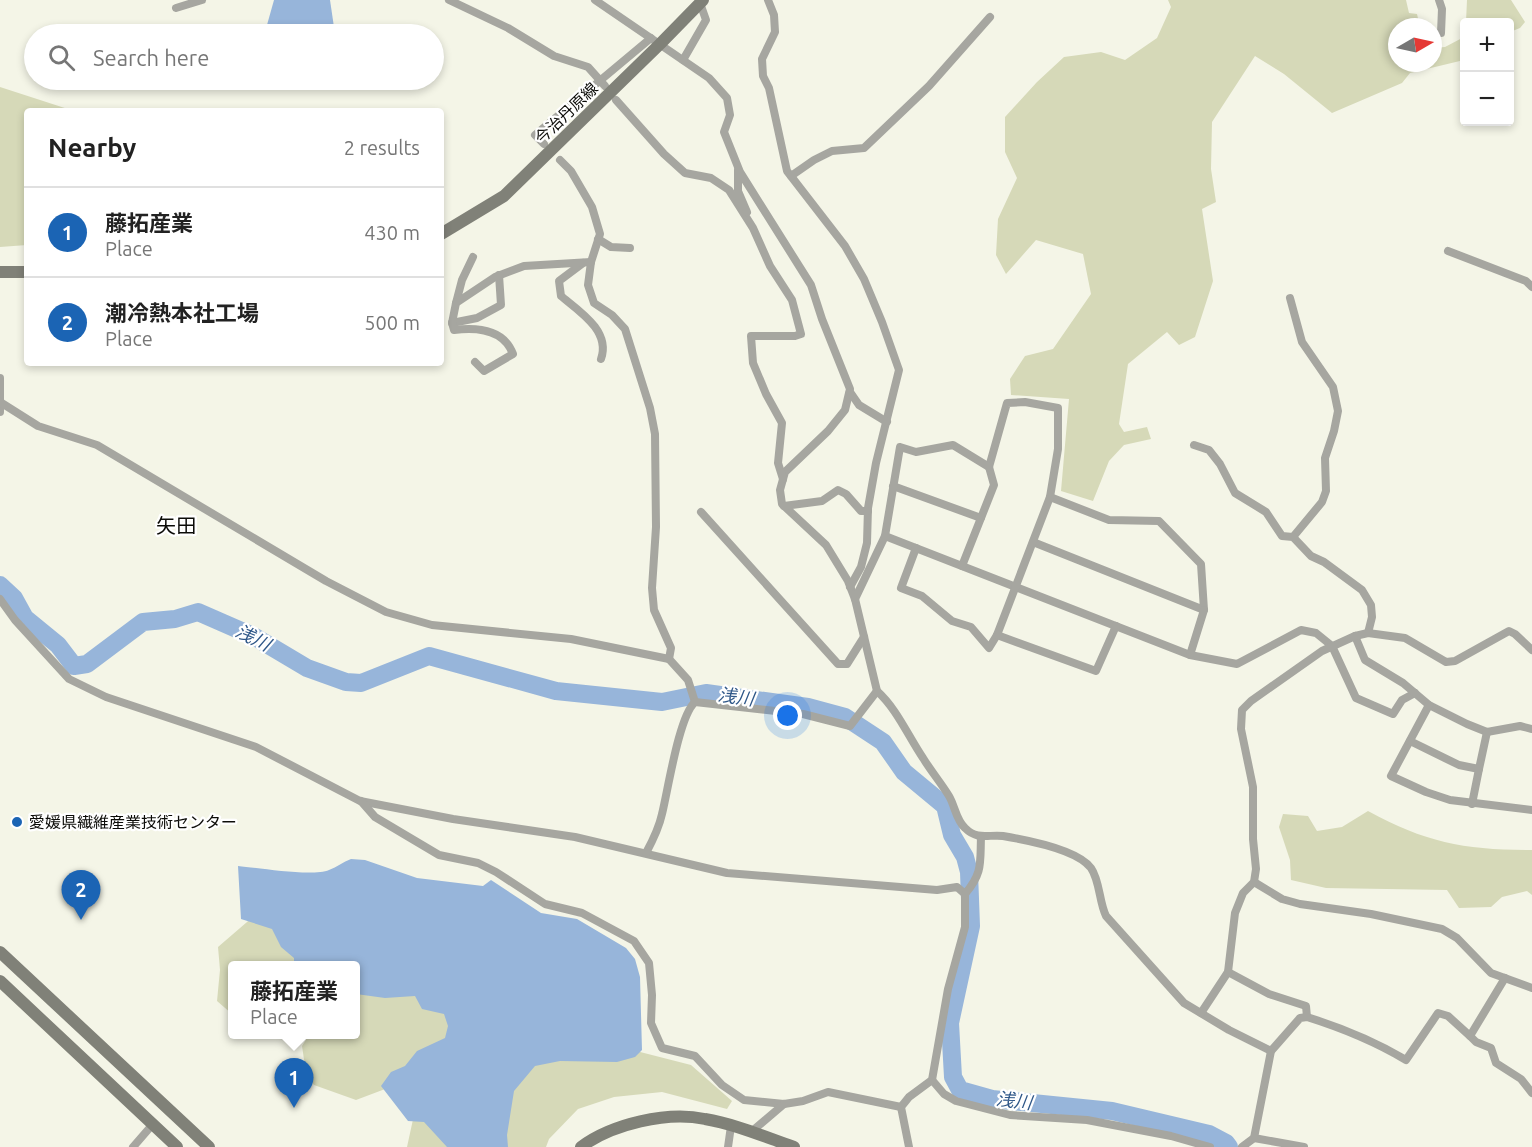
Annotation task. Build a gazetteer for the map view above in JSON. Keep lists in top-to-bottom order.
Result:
{
  "streets": {
    "street": ["今治丹原線"]
  },
  "districts": ["矢田"],
  "water": ["浅川"],
  "places": ["愛媛県繊維産業技術センター"],
  "north": "right",
  "page": {
    "map_buttons": ["+", "−"],
    "search": "Search here",
    "heading": ["Nearby", "2 results"],
    "list": [
      {
        "mark": "1",
        "name": "藤拓産業",
        "note": "Place",
        "value": "430 m"
      },
      {
        "mark": "2",
        "name": "潮冷熱本社工場",
        "note": "Place",
        "value": "500 m"
      }
    ],
    "pins": ["2", "1"],
    "popup": ["藤拓産業", "Place"]
  }
}
